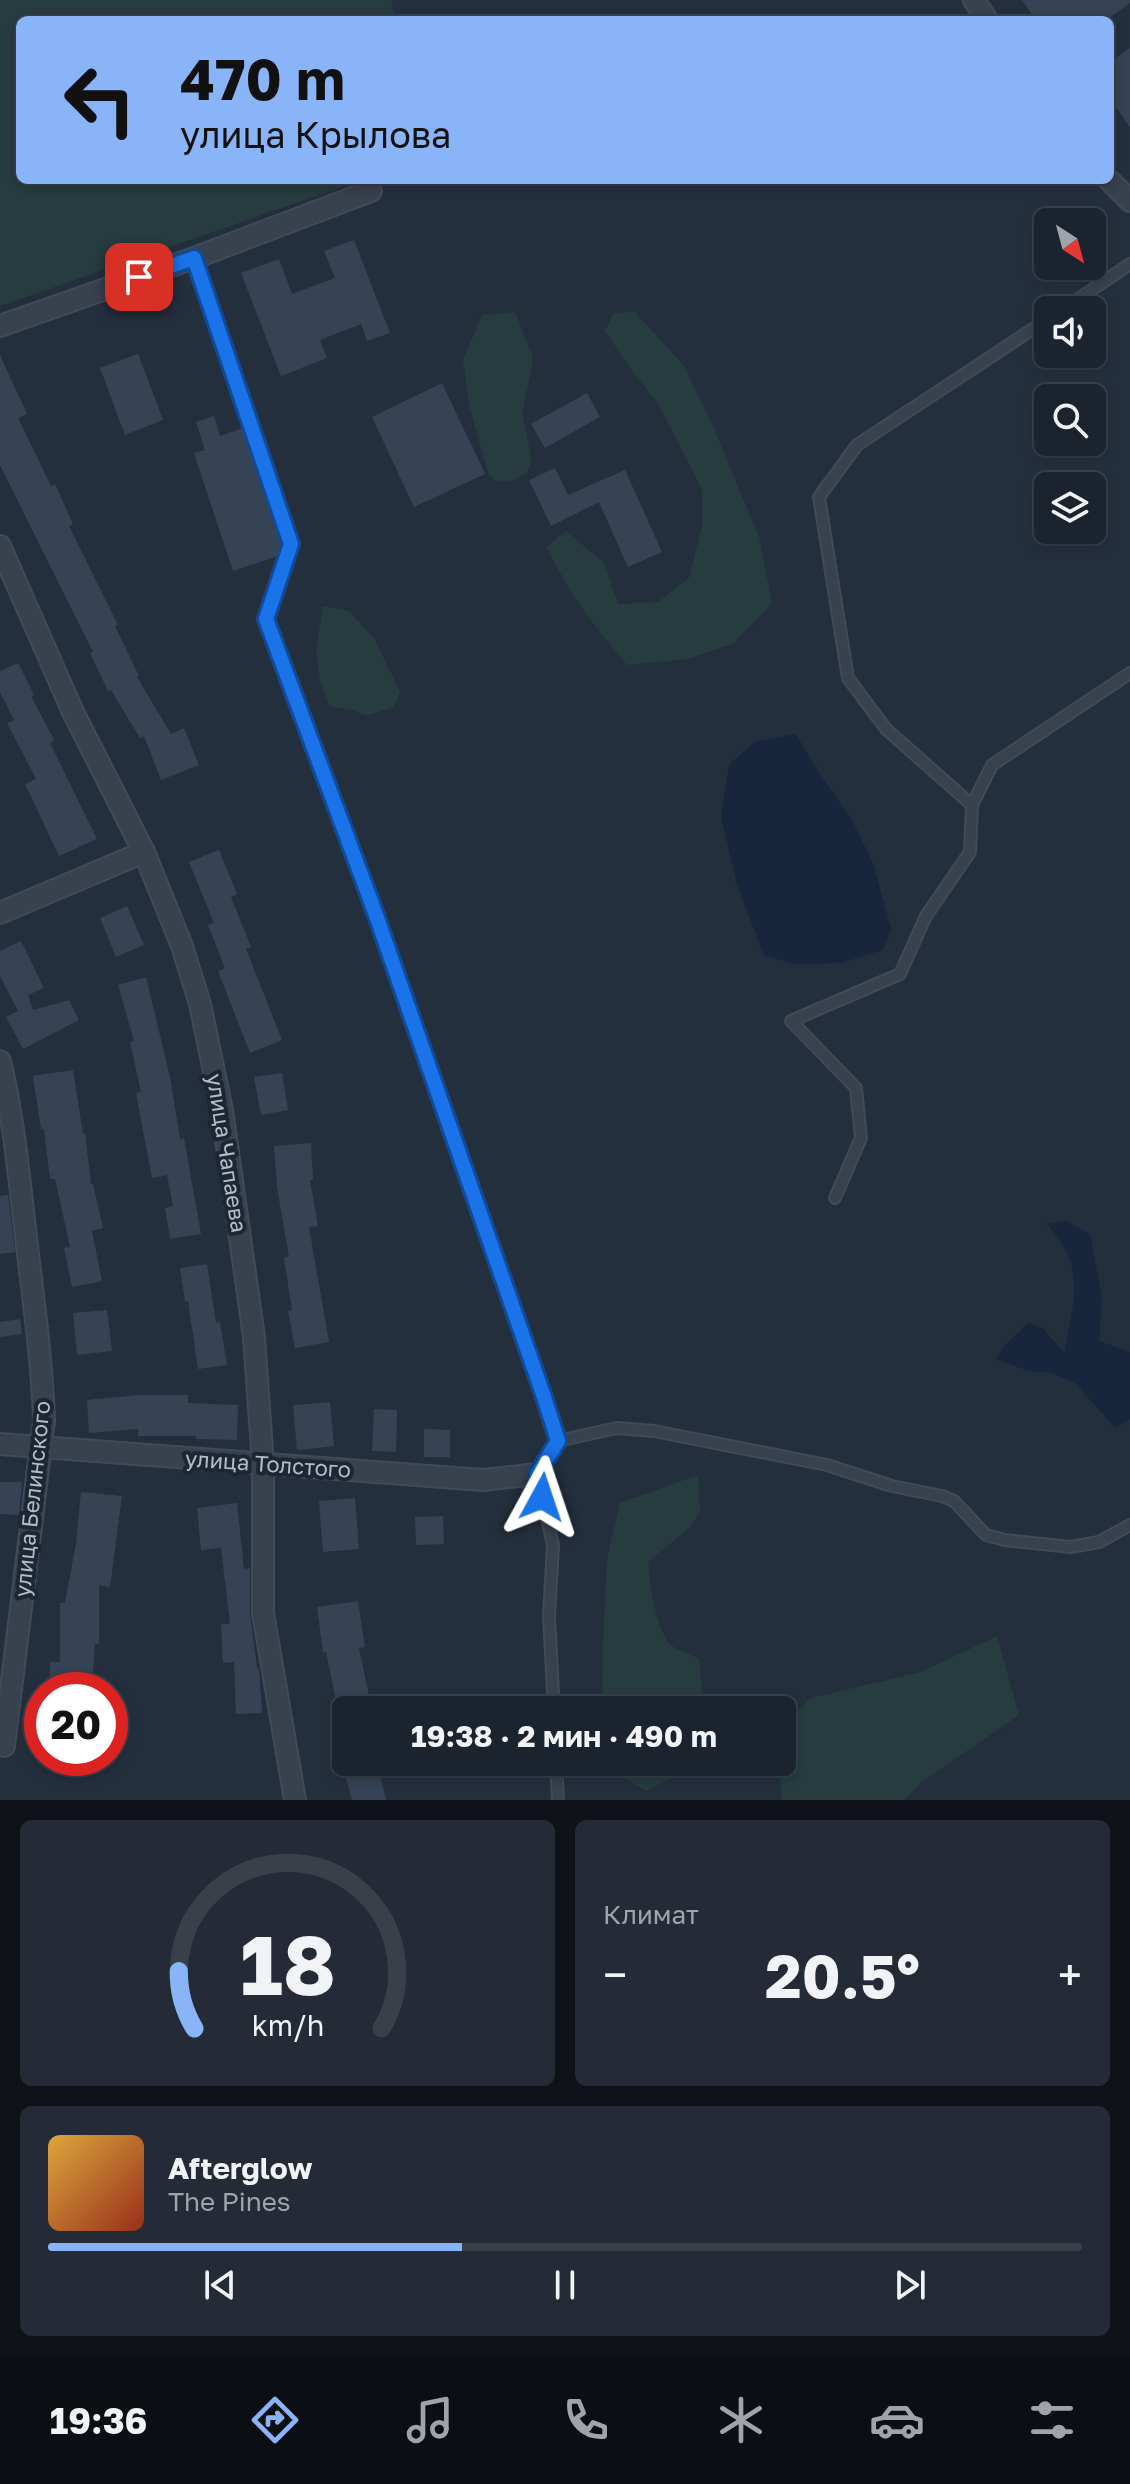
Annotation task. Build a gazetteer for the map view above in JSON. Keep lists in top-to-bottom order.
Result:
{
  "streets": {
    "street": ["улица Чапаева", "улица Толстого", "улица Белинского"]
  },
  "crossings": [
    ["улица Чапаева", "улица Толстого"],
    ["улица Толстого", "улица Белинского"]
  ],
  "north": "bottom right",
  "page": {
    "turn": ["470 m", "улица Крылова"],
    "limit": "20",
    "trip": "19:38 · 2 мин · 490 m",
    "tile": "Климат",
    "heat": ["−", "20.5°", "+"],
    "song": ["Afterglow", "The Pines"],
    "tabs": "19:36",
    "gauge": ["18", "km/h"]
  }
}
